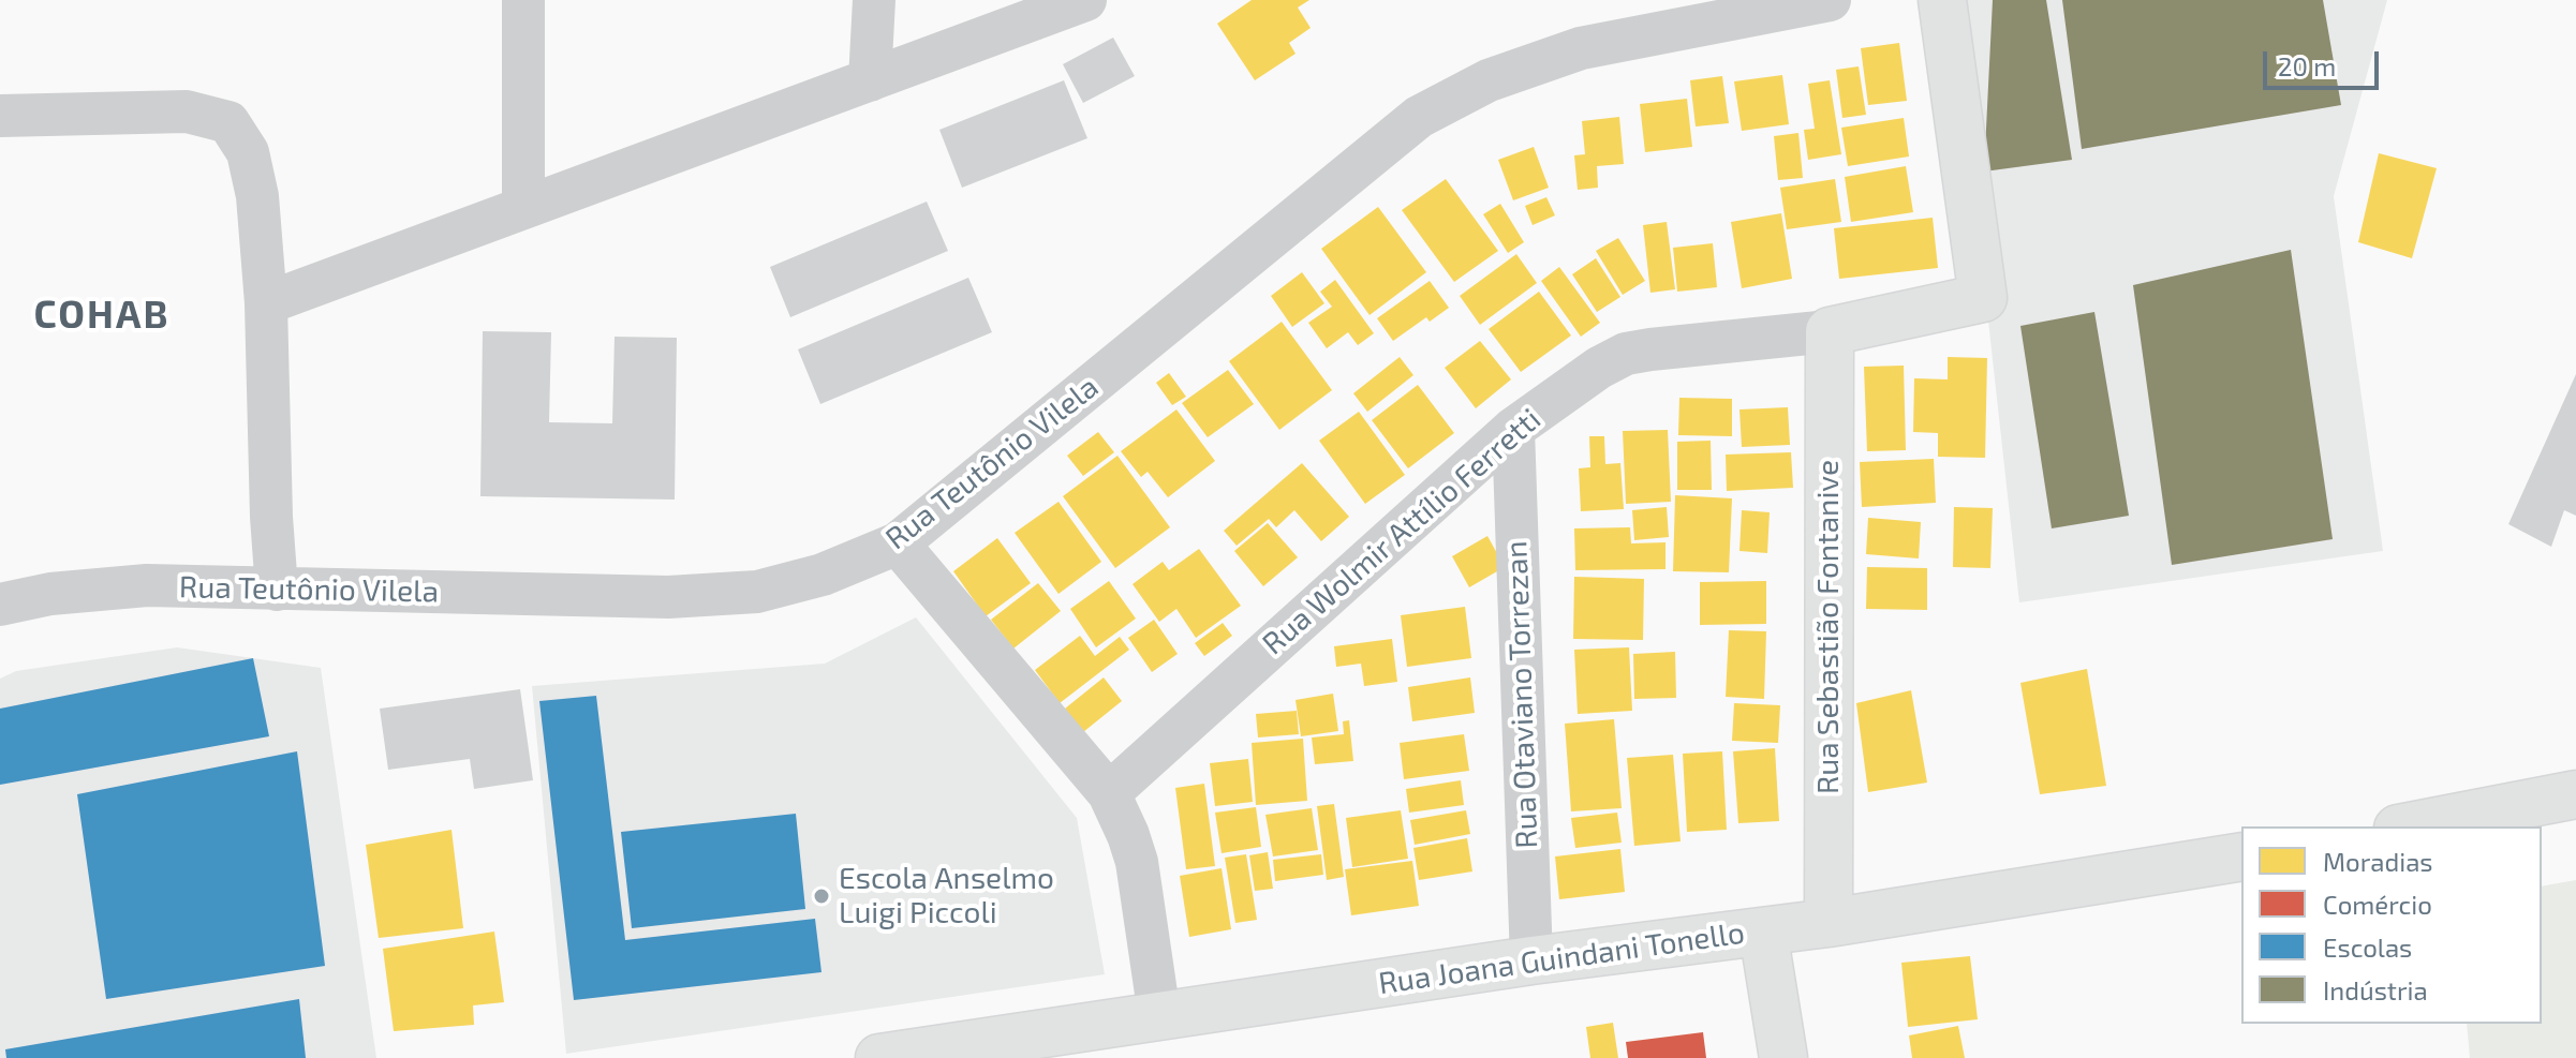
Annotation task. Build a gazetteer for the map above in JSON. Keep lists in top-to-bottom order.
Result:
{
  "streets": {
    "main road": ["Rua Wolmir Attílio Ferretti", "Rua Sebastião Fontanive", "Rua Joana Guindani Tonello"],
    "street": ["Rua Teutônio Vilela", "Rua Otaviano Torrezan"]
  },
  "crossings": [
    ["Rua Wolmir Attílio Ferretti", "Rua Sebastião Fontanive"],
    ["Rua Wolmir Attílio Ferretti", "Rua Otaviano Torrezan"],
    ["Rua Sebastião Fontanive", "Rua Joana Guindani Tonello"],
    ["Rua Otaviano Torrezan", "Rua Joana Guindani Tonello"]
  ],
  "districts": ["COHAB"],
  "places": ["Escola Anselmo Luigi Piccoli"],
  "legend": [
    "Moradias",
    "Comércio",
    "Escolas",
    "Indústria"
  ],
  "scale_bar": "20 m"
}
